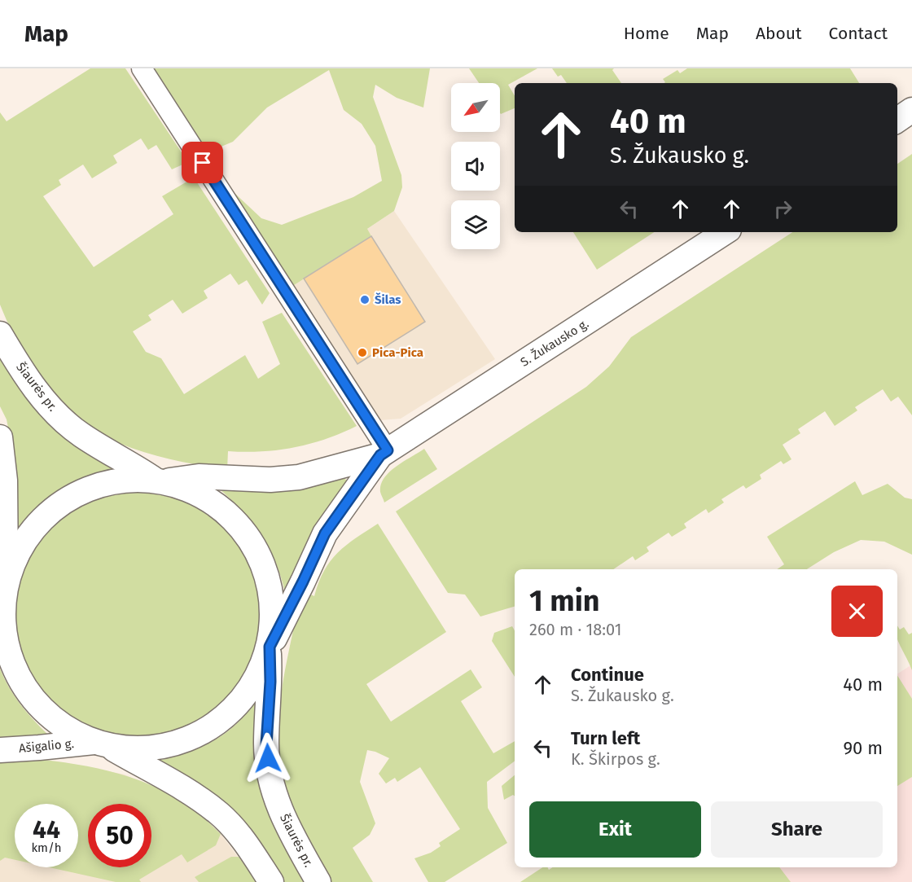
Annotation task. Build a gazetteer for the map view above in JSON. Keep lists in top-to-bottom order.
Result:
{
  "streets": {
    "main road": ["S. Žukausko g.", "Šiaurės pr.", "Ašigalio g."]
  },
  "crossings": [
    ["S. Žukausko g.", "Šiaurės pr."],
    ["S. Žukausko g.", "Ašigalio g."]
  ],
  "places": ["Šilas", "Pica-Pica"],
  "north": "bottom left",
  "page": {
    "header": "Map",
    "nav": [
      "Home",
      "Map",
      "About",
      "Contact"
    ],
    "turn": ["40 m", "S. Žukausko g."],
    "heading": ["1 min", "260 m · 18:01"],
    "list": [
      {
        "name": "Continue",
        "note": "S. Žukausko g.",
        "value": "40 m"
      },
      {
        "name": "Turn left",
        "note": "K. Škirpos g.",
        "value": "90 m"
      }
    ],
    "buttons": ["Exit", "Share"],
    "speed": "44 km/h",
    "limit": "50"
  }
}
